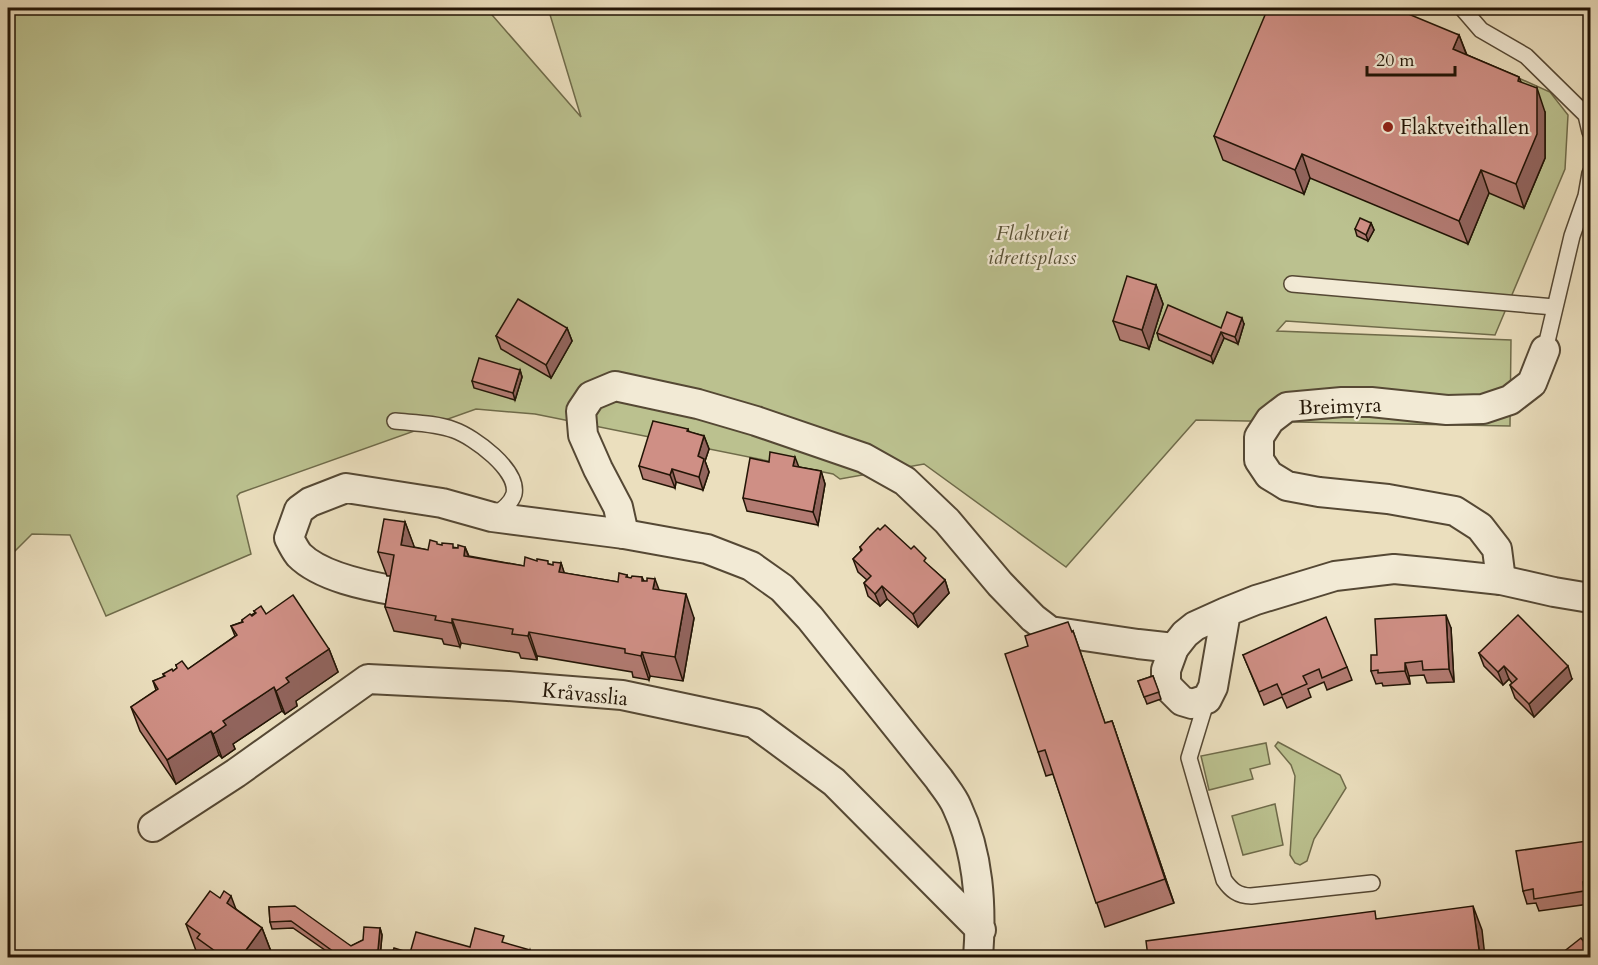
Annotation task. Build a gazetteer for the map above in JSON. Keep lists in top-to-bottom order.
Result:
{
  "streets": {
    "street": ["Breimyra", "Kråvasslia"]
  },
  "parks": ["Flaktveit idrettsplass"],
  "places": ["Flaktveithallen"],
  "scale_bar": "20 m"
}
